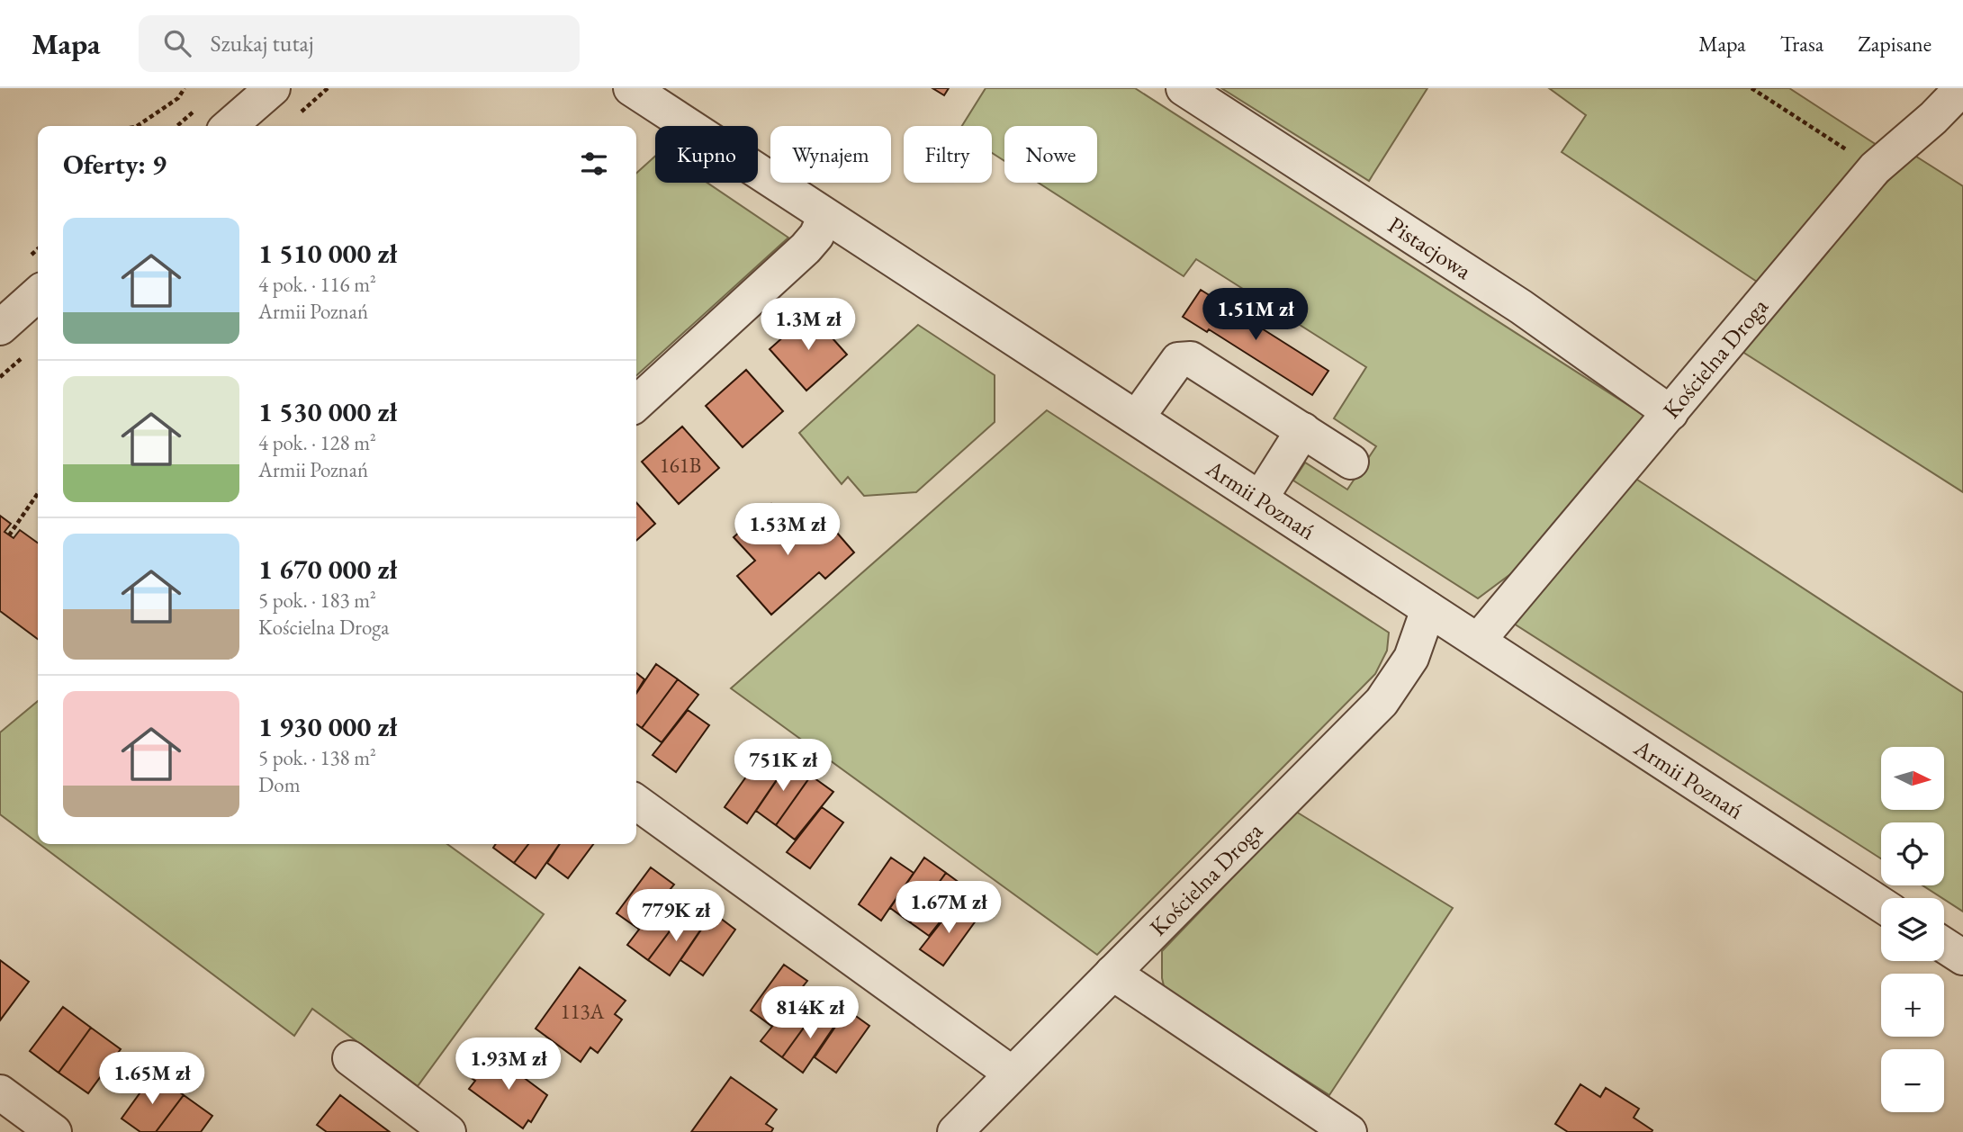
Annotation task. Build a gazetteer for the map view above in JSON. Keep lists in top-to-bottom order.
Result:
{
  "streets": {
    "street": ["Pistacjowa", "Kościelna Droga", "Armii Poznań"]
  },
  "crossings": [
    ["Pistacjowa", "Kościelna Droga"],
    ["Kościelna Droga", "Armii Poznań"]
  ],
  "house_numbers": ["161B", "113A"],
  "north": "right",
  "page": {
    "header": "Mapa",
    "search": "Szukaj tutaj",
    "nav": ["Mapa", "Trasa", "Zapisane"],
    "chip": [
      "Kupno",
      "Wynajem",
      "Filtry",
      "Nowe"
    ],
    "heading": "Oferty: 9",
    "list": [
      {
        "name": "1 510 000 zł",
        "note": "4 pok. · 116 m² · Armii Poznań"
      },
      {
        "name": "1 530 000 zł",
        "note": "4 pok. · 128 m² · Armii Poznań"
      },
      {
        "name": "1 670 000 zł",
        "note": "5 pok. · 183 m² · Kościelna Droga"
      },
      {
        "name": "1 930 000 zł",
        "note": "5 pok. · 138 m² · Dom"
      }
    ],
    "price": [
      "1.51M zł",
      "1.3M zł",
      "1.53M zł",
      "751K zł",
      "1.67M zł",
      "779K zł",
      "814K zł",
      "1.93M zł",
      "1.65M zł"
    ],
    "map_buttons": ["+", "−"]
  }
}
